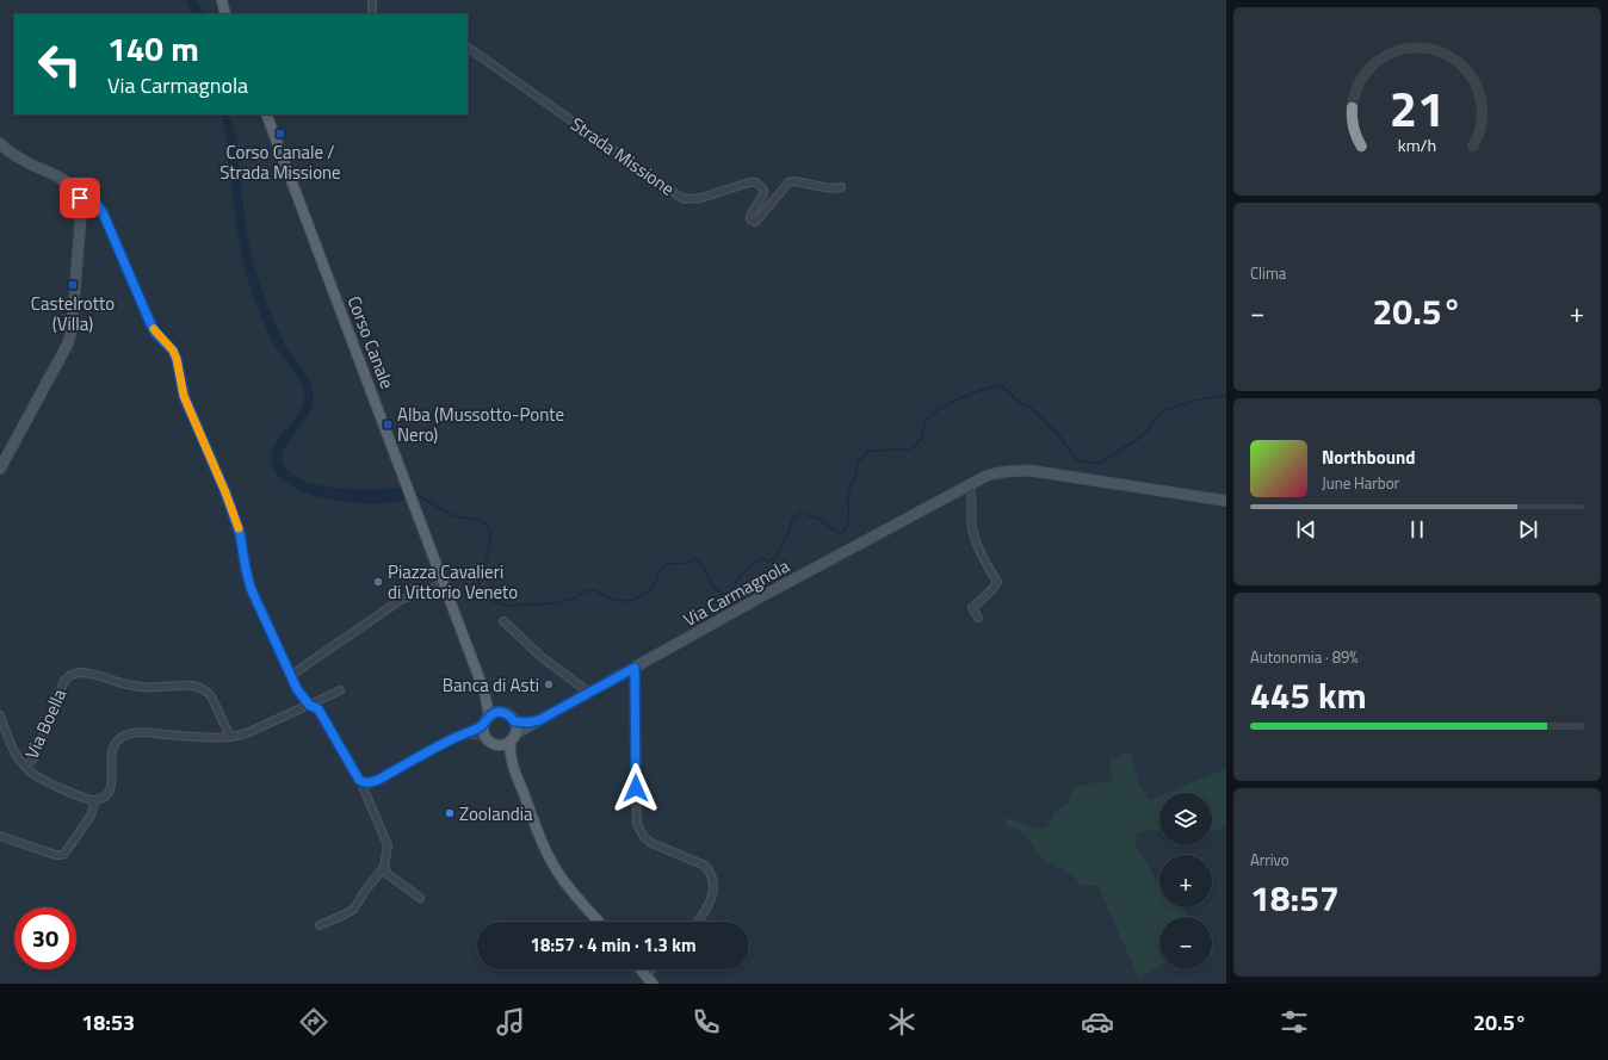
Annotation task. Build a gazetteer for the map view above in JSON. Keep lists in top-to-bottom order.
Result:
{
  "streets": {
    "main road": ["Corso Canale", "Via Carmagnola"],
    "street": ["Strada Missione", "Via Boella"]
  },
  "crossings": [
    ["Corso Canale", "Via Carmagnola"]
  ],
  "places": {
    "transit": ["Corso Canale / Strada Missione", "Castelrotto (Villa)", "Alba (Mussotto-Ponte Nero)"],
    "other": ["Piazza Cavalieri di Vittorio Veneto", "Banca di Asti", "Zoolandia"]
  },
  "page": {
    "turn": ["140 m", "Via Carmagnola"],
    "tile": [
      "Clima",
      ["Autonomia · 89%", "445 km"],
      ["Arrivo", "18:57"]
    ],
    "heat": ["−", "20.5°", "+"],
    "song": ["Northbound", "June Harbor"],
    "map_buttons": ["+", "−"],
    "limit": "30",
    "trip": "18:57 · 4 min · 1.3 km",
    "tabs": ["18:53", "20.5°"],
    "gauge": ["21", "km/h"]
  }
}
